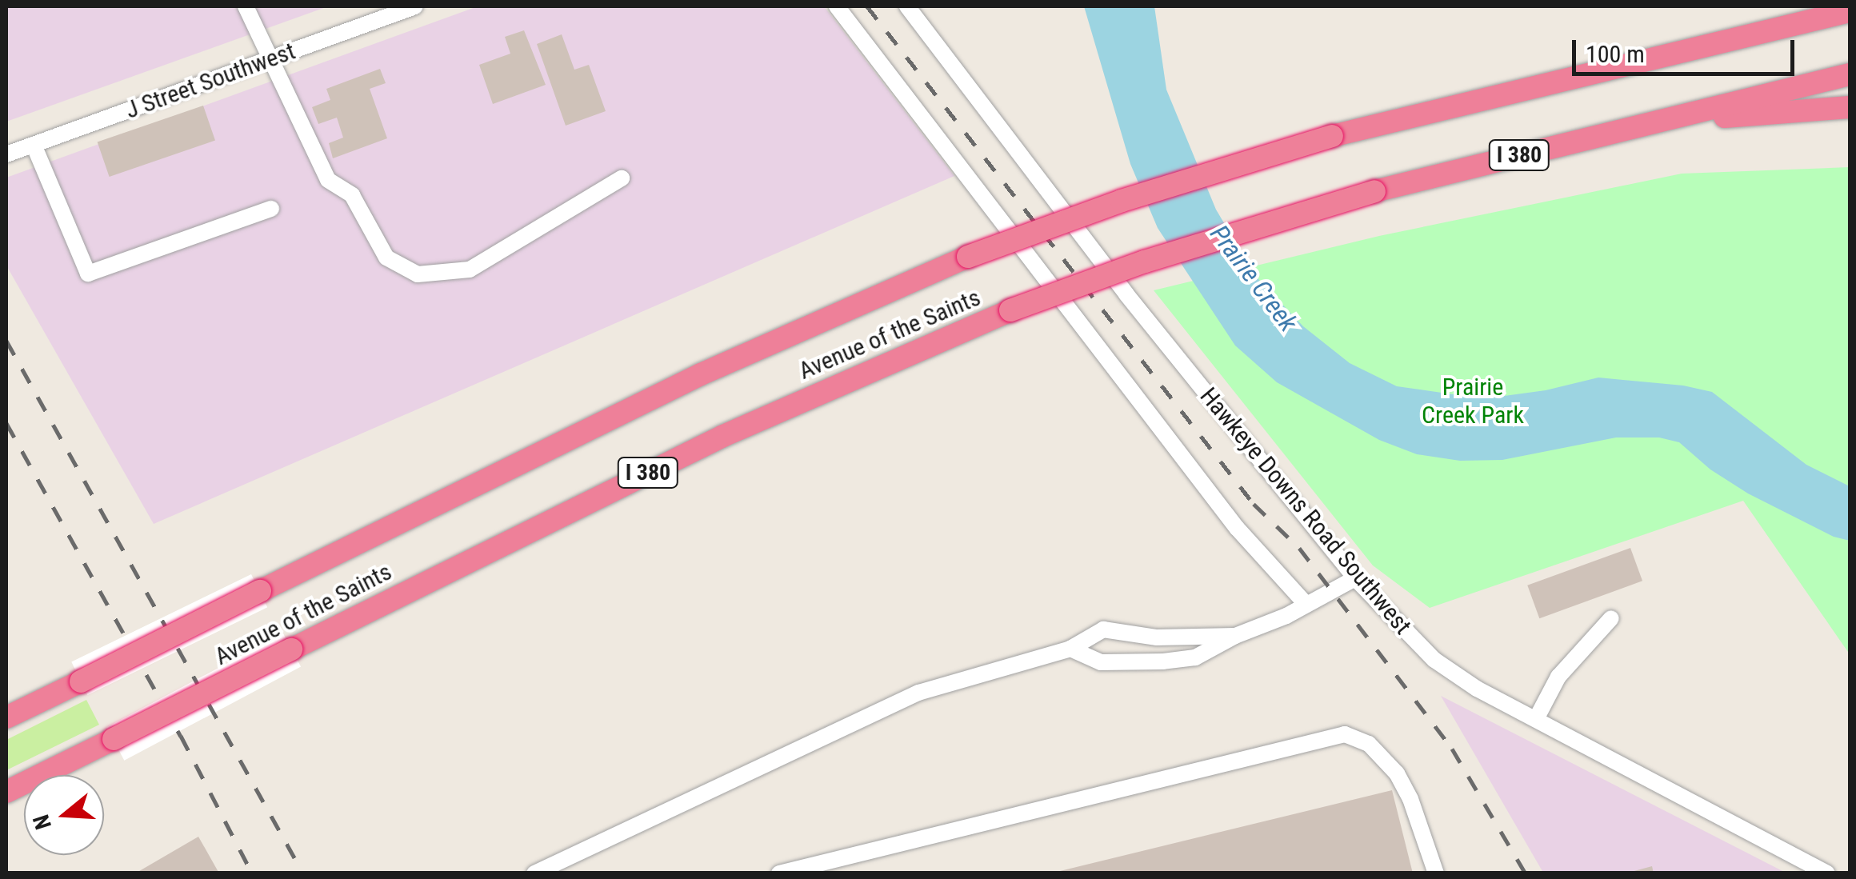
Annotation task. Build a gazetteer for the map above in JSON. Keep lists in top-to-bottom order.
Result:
{
  "streets": {
    "highway": ["I 380", "Avenue of the Saints"],
    "street": ["J Street Southwest", "Hawkeye Downs Road Southwest"]
  },
  "water": ["Prairie Creek"],
  "parks": ["Prairie Creek Park"],
  "scale_bar": "100 m",
  "north": "left"
}
